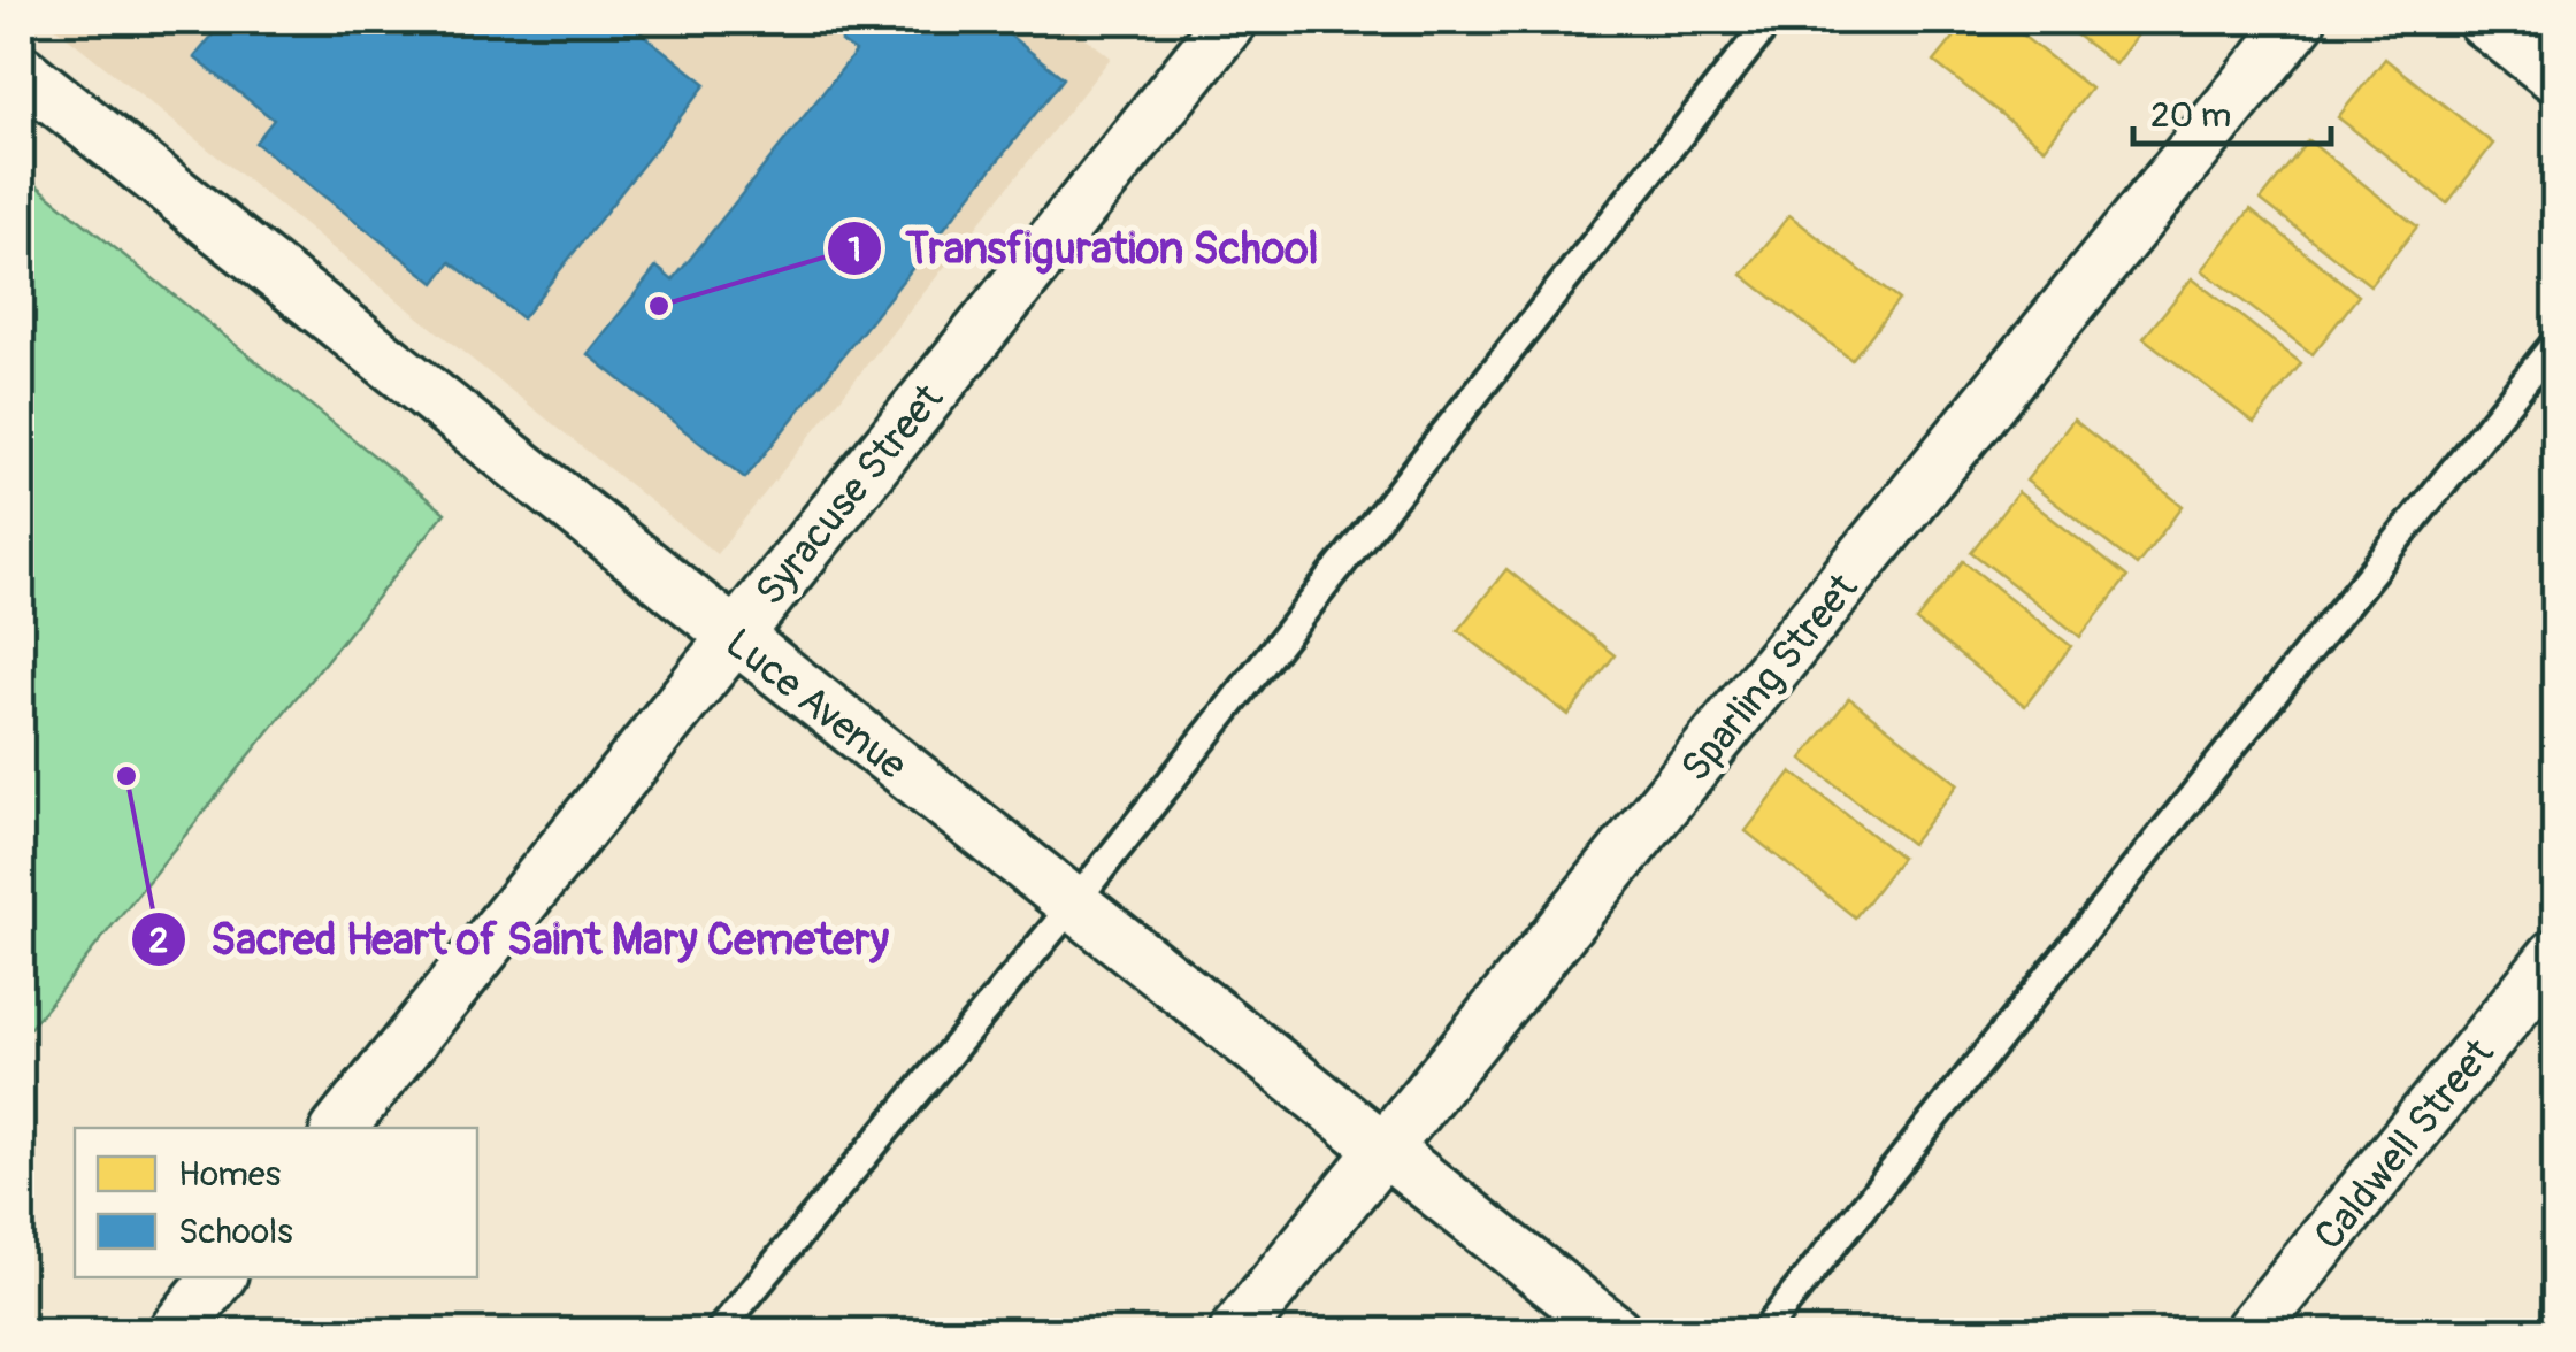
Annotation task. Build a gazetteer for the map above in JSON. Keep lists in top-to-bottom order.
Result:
{
  "streets": {
    "street": [
      "Syracuse Street",
      "Sparling Street",
      "Luce Avenue",
      "Caldwell Street"
    ]
  },
  "crossings": [
    ["Syracuse Street", "Luce Avenue"],
    ["Sparling Street", "Luce Avenue"]
  ],
  "places": ["Transfiguration School", "Sacred Heart of Saint Mary Cemetery"],
  "legend": ["Homes", "Schools"],
  "scale_bar": "20 m"
}
